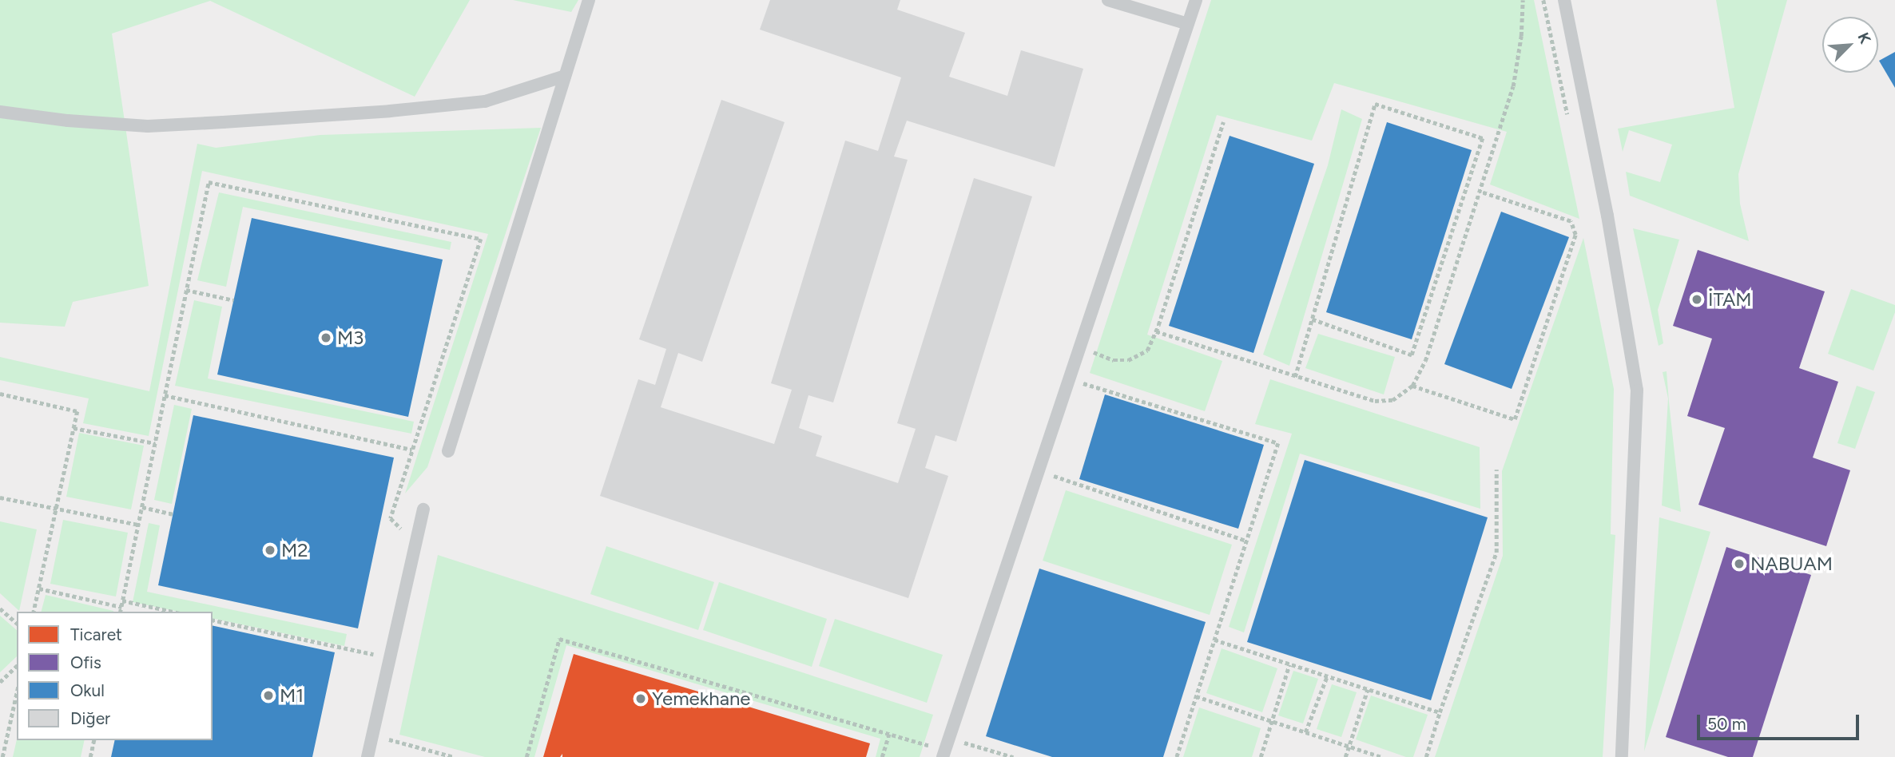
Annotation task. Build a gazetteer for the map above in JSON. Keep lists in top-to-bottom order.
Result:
{
  "places": [
    "İTAM",
    "M3",
    "M2",
    "NABUAM",
    "M1",
    "Yemekhane"
  ],
  "legend": [
    "Ticaret",
    "Ofis",
    "Okul",
    "Diğer"
  ],
  "scale_bar": "50 m",
  "north": "top right"
}
